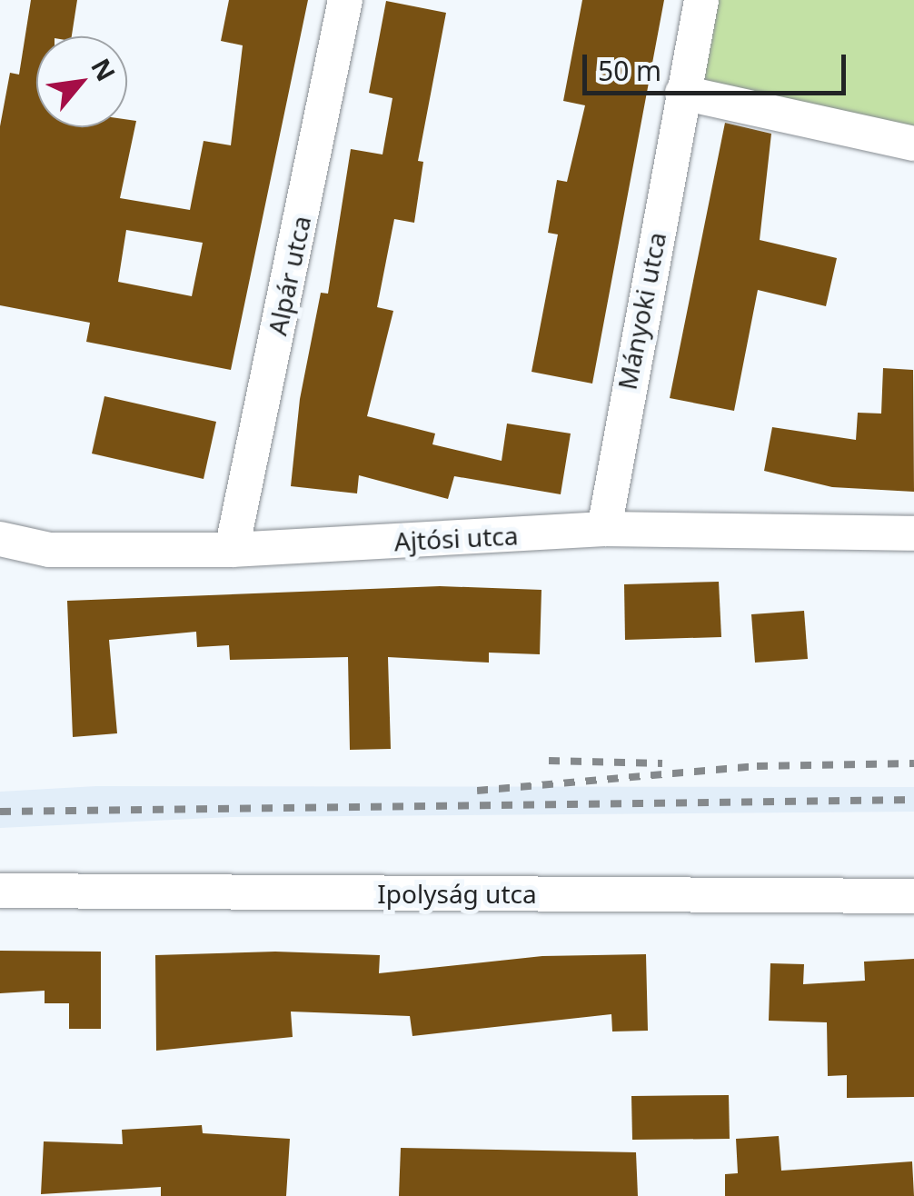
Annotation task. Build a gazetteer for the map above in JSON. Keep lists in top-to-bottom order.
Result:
{
  "streets": {
    "street": [
      "Alpár utca",
      "Mányoki utca",
      "Ajtósi utca",
      "Ipolyság utca"
    ]
  },
  "crossings": [
    ["Alpár utca", "Ajtósi utca"],
    ["Mányoki utca", "Ajtósi utca"]
  ],
  "scale_bar": "50 m",
  "north": "top right"
}
